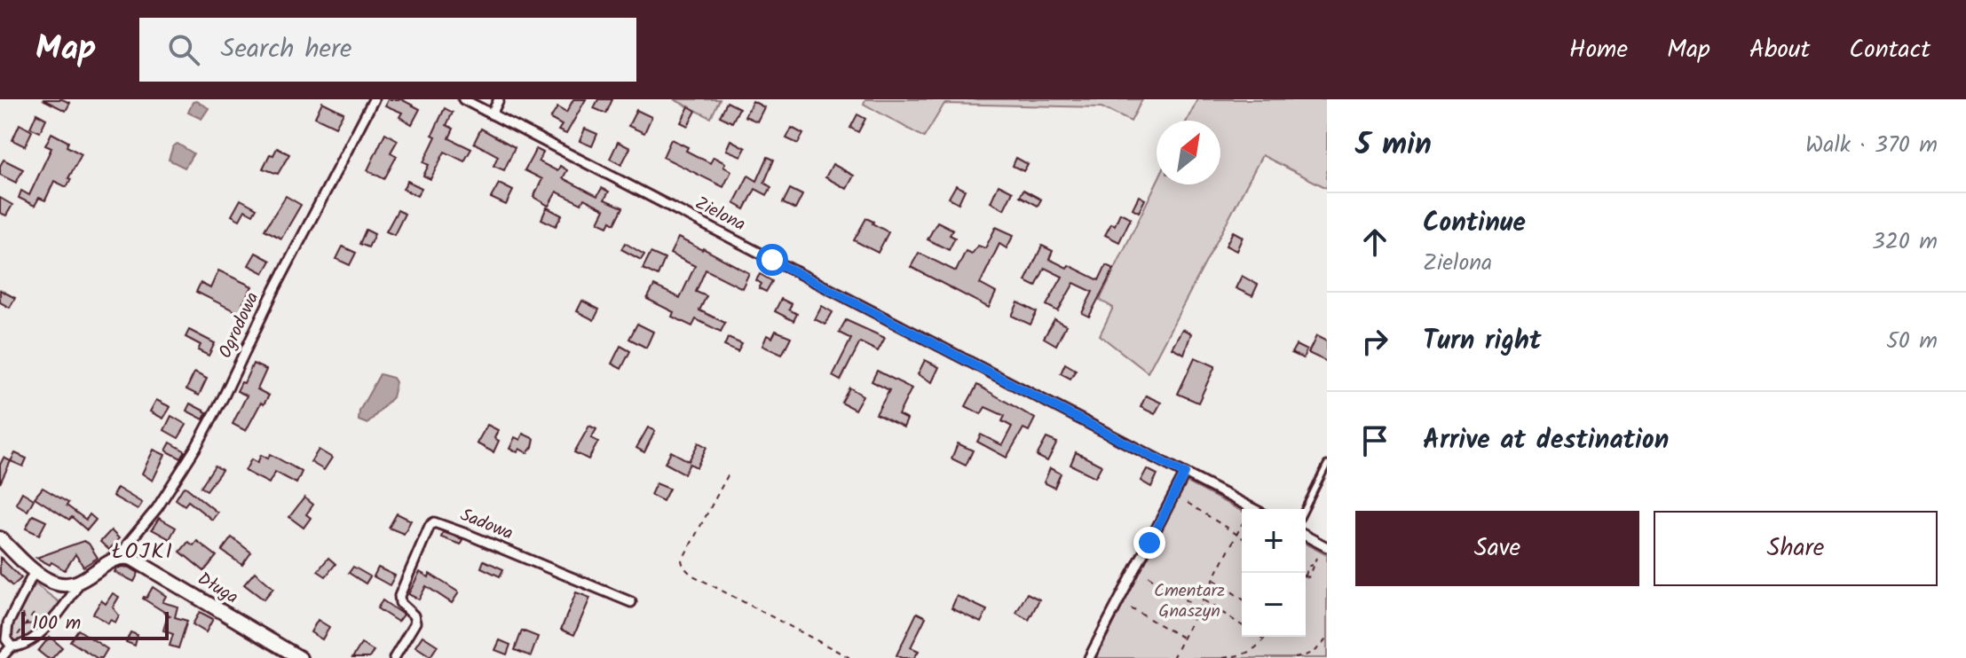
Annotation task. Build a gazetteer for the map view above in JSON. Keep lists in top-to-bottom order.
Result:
{
  "streets": {
    "street": [
      "Zielona",
      "Ogrodowa",
      "Sadowa",
      "Długa"
    ]
  },
  "crossings": [
    ["Ogrodowa", "Długa"]
  ],
  "districts": ["ŁOJKI"],
  "parks": ["Cmentarz Gnaszyn"],
  "scale_bar": "100 m",
  "north": "top right",
  "page": {
    "header": "Map",
    "search": "Search here",
    "nav": [
      "Home",
      "Map",
      "About",
      "Contact"
    ],
    "heading": ["5 min", "Walk · 370 m"],
    "list": [
      ["Continue", "Zielona", "320 m"],
      ["Turn right", "50 m"],
      "Arrive at destination"
    ],
    "buttons": ["Save", "Share"],
    "map_buttons": ["+", "−"],
    "scale": "100 m"
  }
}
